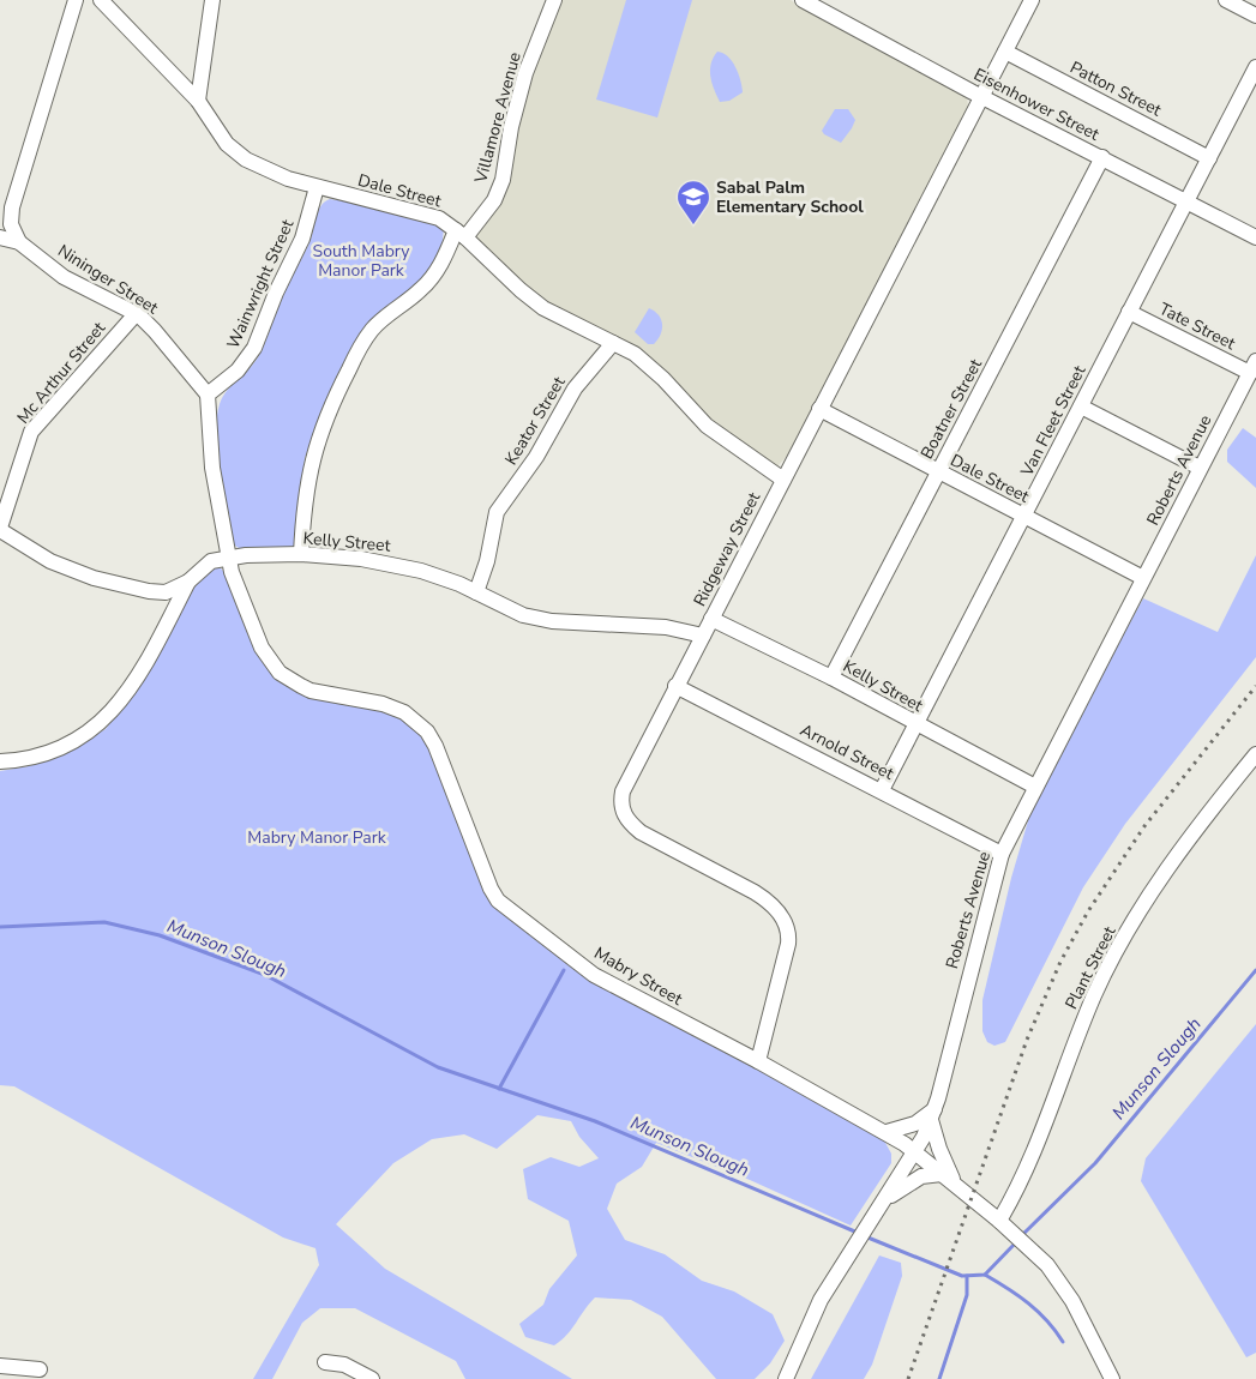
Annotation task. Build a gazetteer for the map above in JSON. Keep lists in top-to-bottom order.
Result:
{
  "streets": {
    "street": [
      "Patton Street",
      "Eisenhower Street",
      "Villamore Avenue",
      "Dale Street",
      "Nininger Street",
      "Wainwright Street",
      "Tate Street",
      "Mc Arthur Street",
      "Boatner Street",
      "Keator Street",
      "Van Fleet Street",
      "Roberts Avenue",
      "Kelly Street",
      "Ridgeway Street",
      "Arnold Street",
      "Plant Street",
      "Mabry Street"
    ]
  },
  "crossings": [
    ["Patton Street", "Van Fleet Street"],
    ["Patton Street", "Ridgeway Street"],
    ["Eisenhower Street", "Boatner Street"],
    ["Eisenhower Street", "Van Fleet Street"],
    ["Eisenhower Street", "Ridgeway Street"],
    ["Villamore Avenue", "Dale Street"],
    ["Villamore Avenue", "Kelly Street"],
    ["Dale Street", "Wainwright Street"],
    ["Dale Street", "Boatner Street"],
    ["Dale Street", "Keator Street"],
    ["Dale Street", "Van Fleet Street"],
    ["Dale Street", "Roberts Avenue"],
    ["Dale Street", "Ridgeway Street"],
    ["Nininger Street", "Wainwright Street"],
    ["Nininger Street", "Mc Arthur Street"],
    ["Tate Street", "Van Fleet Street"],
    ["Tate Street", "Roberts Avenue"],
    ["Mc Arthur Street", "Kelly Street"],
    ["Boatner Street", "Kelly Street"],
    ["Keator Street", "Kelly Street"],
    ["Van Fleet Street", "Kelly Street"],
    ["Van Fleet Street", "Arnold Street"],
    ["Roberts Avenue", "Kelly Street"],
    ["Roberts Avenue", "Arnold Street"],
    ["Roberts Avenue", "Mabry Street"],
    ["Kelly Street", "Ridgeway Street"],
    ["Kelly Street", "Mabry Street"],
    ["Ridgeway Street", "Arnold Street"],
    ["Ridgeway Street", "Mabry Street"],
    ["Plant Street", "Mabry Street"]
  ],
  "water": ["Munson Slough"],
  "parks": ["South Mabry Manor Park", "Mabry Manor Park"],
  "places": {
    "school or university": ["Sabal Palm Elementary School"]
  }
}
